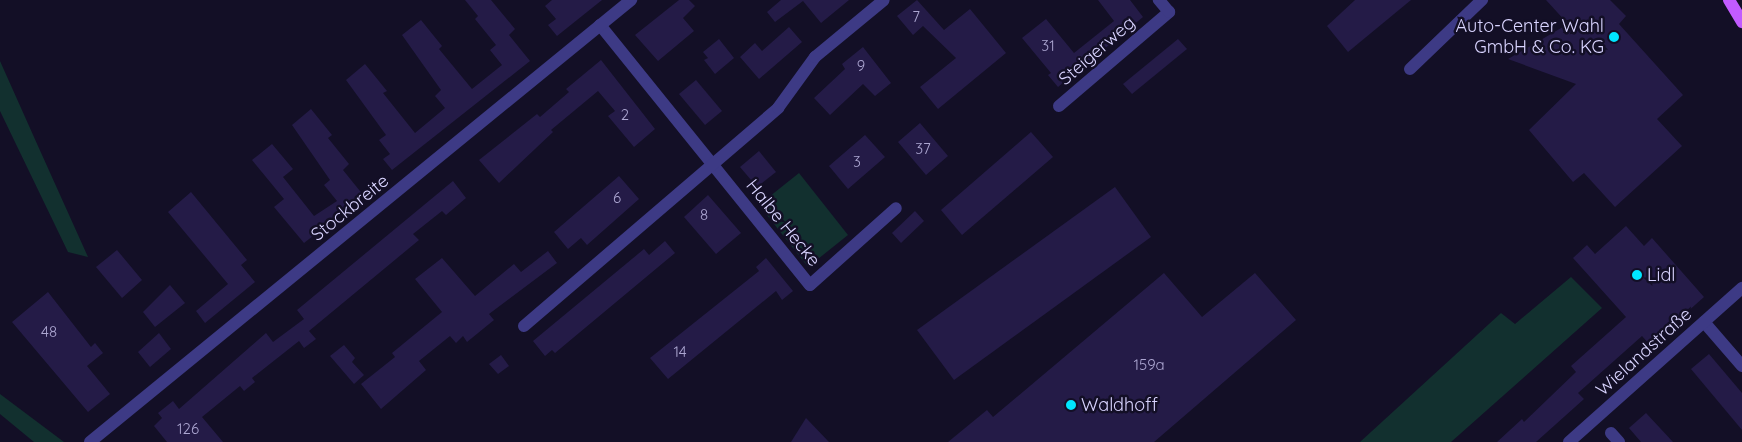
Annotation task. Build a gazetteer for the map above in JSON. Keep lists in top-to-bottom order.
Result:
{
  "streets": {
    "street": [
      "Steigerweg",
      "Stockbreite",
      "Halbe Hecke",
      "Wielandstraße"
    ]
  },
  "crossings": [
    ["Stockbreite", "Halbe Hecke"]
  ],
  "places": ["Auto-Center Wahl GmbH & Co. KG", "Lidl", "Waldhoff"],
  "house_numbers": [
    "7",
    "31",
    "9",
    "2",
    "37",
    "3",
    "6",
    "8",
    "48",
    "14",
    "159a",
    "126"
  ]
}
